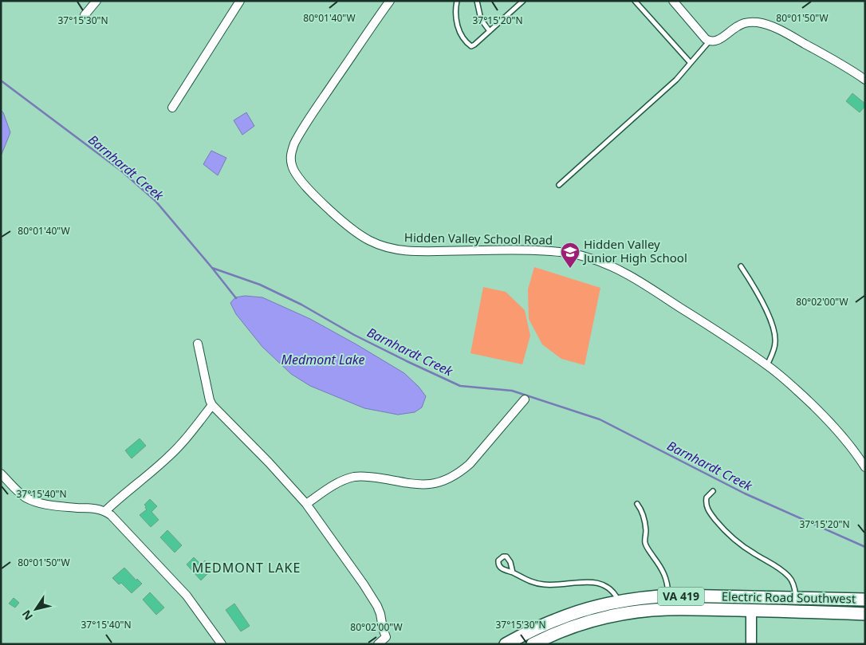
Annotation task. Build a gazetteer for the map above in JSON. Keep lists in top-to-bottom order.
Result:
{
  "streets": {
    "main road": ["VA 419", "Electric Road Southwest"],
    "street": ["Hidden Valley School Road"]
  },
  "districts": ["MEDMONT LAKE"],
  "water": ["Barnhardt Creek", "Medmont Lake"],
  "places": {
    "school or university": ["Hidden Valley Junior High School"]
  },
  "north": "bottom left",
  "coordinates": [
    "80°01'40\"W",
    "80°01'50\"W",
    "37°15'30\"N",
    "37°15'20\"N",
    "80°02'00\"W",
    "37°15'40\"N"
  ]
}
